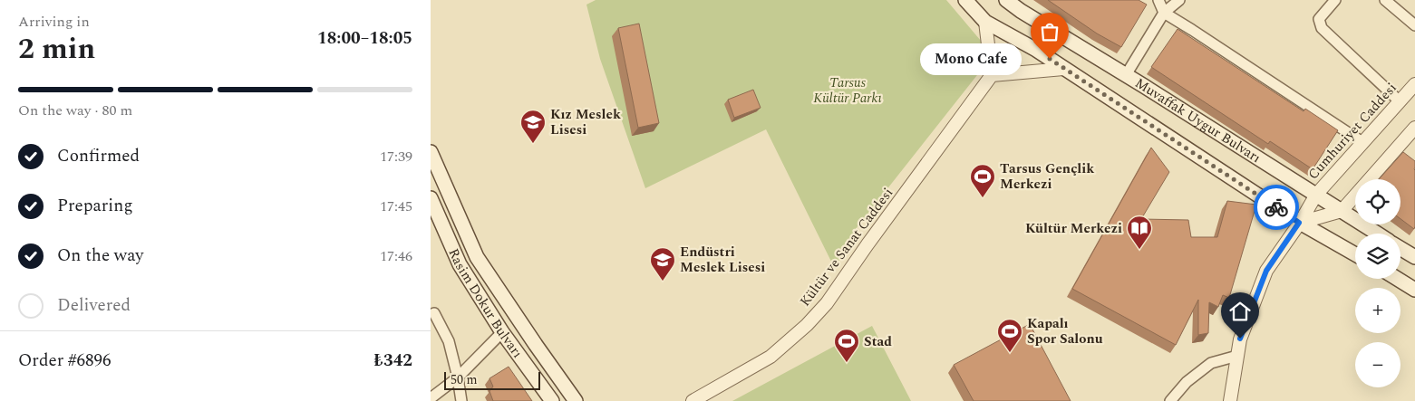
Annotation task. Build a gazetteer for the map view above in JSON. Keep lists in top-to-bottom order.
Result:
{
  "streets": {
    "main road": ["Muvaffak Uygur Bulvarı", "Rasim Dokur Bulvarı"],
    "street": ["Cumhuriyet Caddesi", "Kültür ve Sanat Caddesi"]
  },
  "crossings": [
    ["Muvaffak Uygur Bulvarı", "Cumhuriyet Caddesi"]
  ],
  "parks": ["Tarsus Kültür Parkı"],
  "places": {
    "other": ["Mono Cafe"],
    "school or university": ["Kız Meslek Lisesi", "Endüstri Meslek Lisesi"],
    "sports": ["Tarsus Gençlik Merkezi", "Kapalı Spor Salonu", "Stad"],
    "library": ["Kültür Merkezi"]
  },
  "scale_bar": "50 m",
  "page": {
    "heading": ["2 min", "Arriving in", "18:00–18:05"],
    "panel": ["Order #6896", "₺342"],
    "bubble": "Mono Cafe",
    "bar": "On the way · 80 m",
    "list": [
      ["Confirmed", "17:39"],
      ["Preparing", "17:45"],
      ["On the way", "17:46"],
      "Delivered"
    ],
    "map_buttons": ["+", "−"],
    "scale": "50 m"
  }
}
